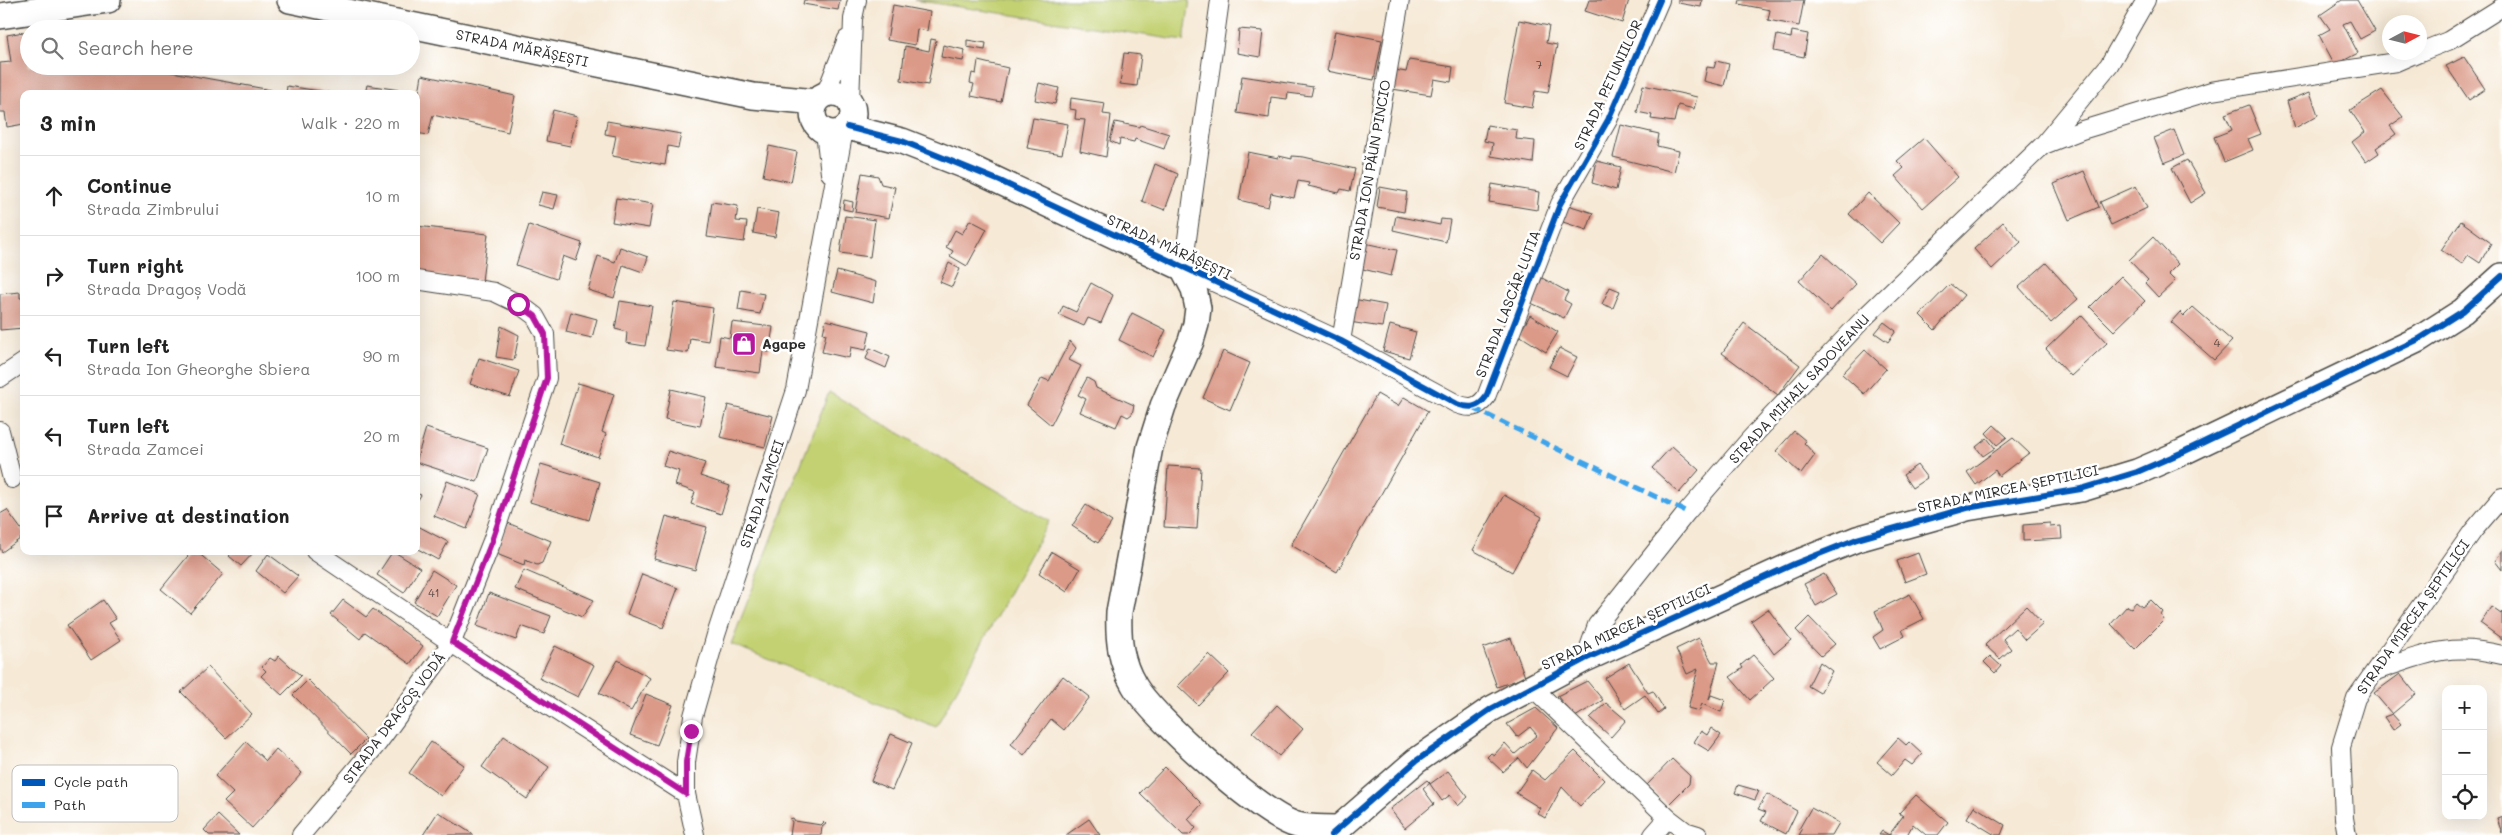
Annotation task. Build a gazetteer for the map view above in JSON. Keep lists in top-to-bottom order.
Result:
{
  "streets": {
    "street": [
      "STRADA MĂRĂȘEȘTI",
      "STRADA PETUNIILOR",
      "STRADA ION PĂUN PINCIO",
      "STRADA LASCĂR LUTIA",
      "STRADA MIHAIL SADOVEANU",
      "STRADA MIRCEA ȘEPTILICI",
      "STRADA ZAMCEI",
      "STRADA DRAGOȘ VODĂ"
    ]
  },
  "crossings": [
    ["STRADA MĂRĂȘEȘTI", "STRADA ION PĂUN PINCIO"],
    ["STRADA MĂRĂȘEȘTI", "STRADA LASCĂR LUTIA"],
    ["STRADA MĂRĂȘEȘTI", "STRADA ZAMCEI"],
    ["STRADA PETUNIILOR", "STRADA LASCĂR LUTIA"],
    ["STRADA MIHAIL SADOVEANU", "STRADA MIRCEA ȘEPTILICI"]
  ],
  "places": {
    "shop": ["Agape"]
  },
  "house_numbers": ["7", "4", "41"],
  "legend": ["Cycle path", "Path"],
  "north": "right",
  "page": {
    "search": "Search here",
    "heading": ["3 min", "Walk · 220 m"],
    "list": [
      ["Continue", "Strada Zimbrului", "10 m"],
      ["Turn right", "Strada Dragoș Vodă", "100 m"],
      ["Turn left", "Strada Ion Gheorghe Sbiera", "90 m"],
      ["Turn left", "Strada Zamcei", "20 m"],
      "Arrive at destination"
    ],
    "map_buttons": ["+", "−"]
  }
}
